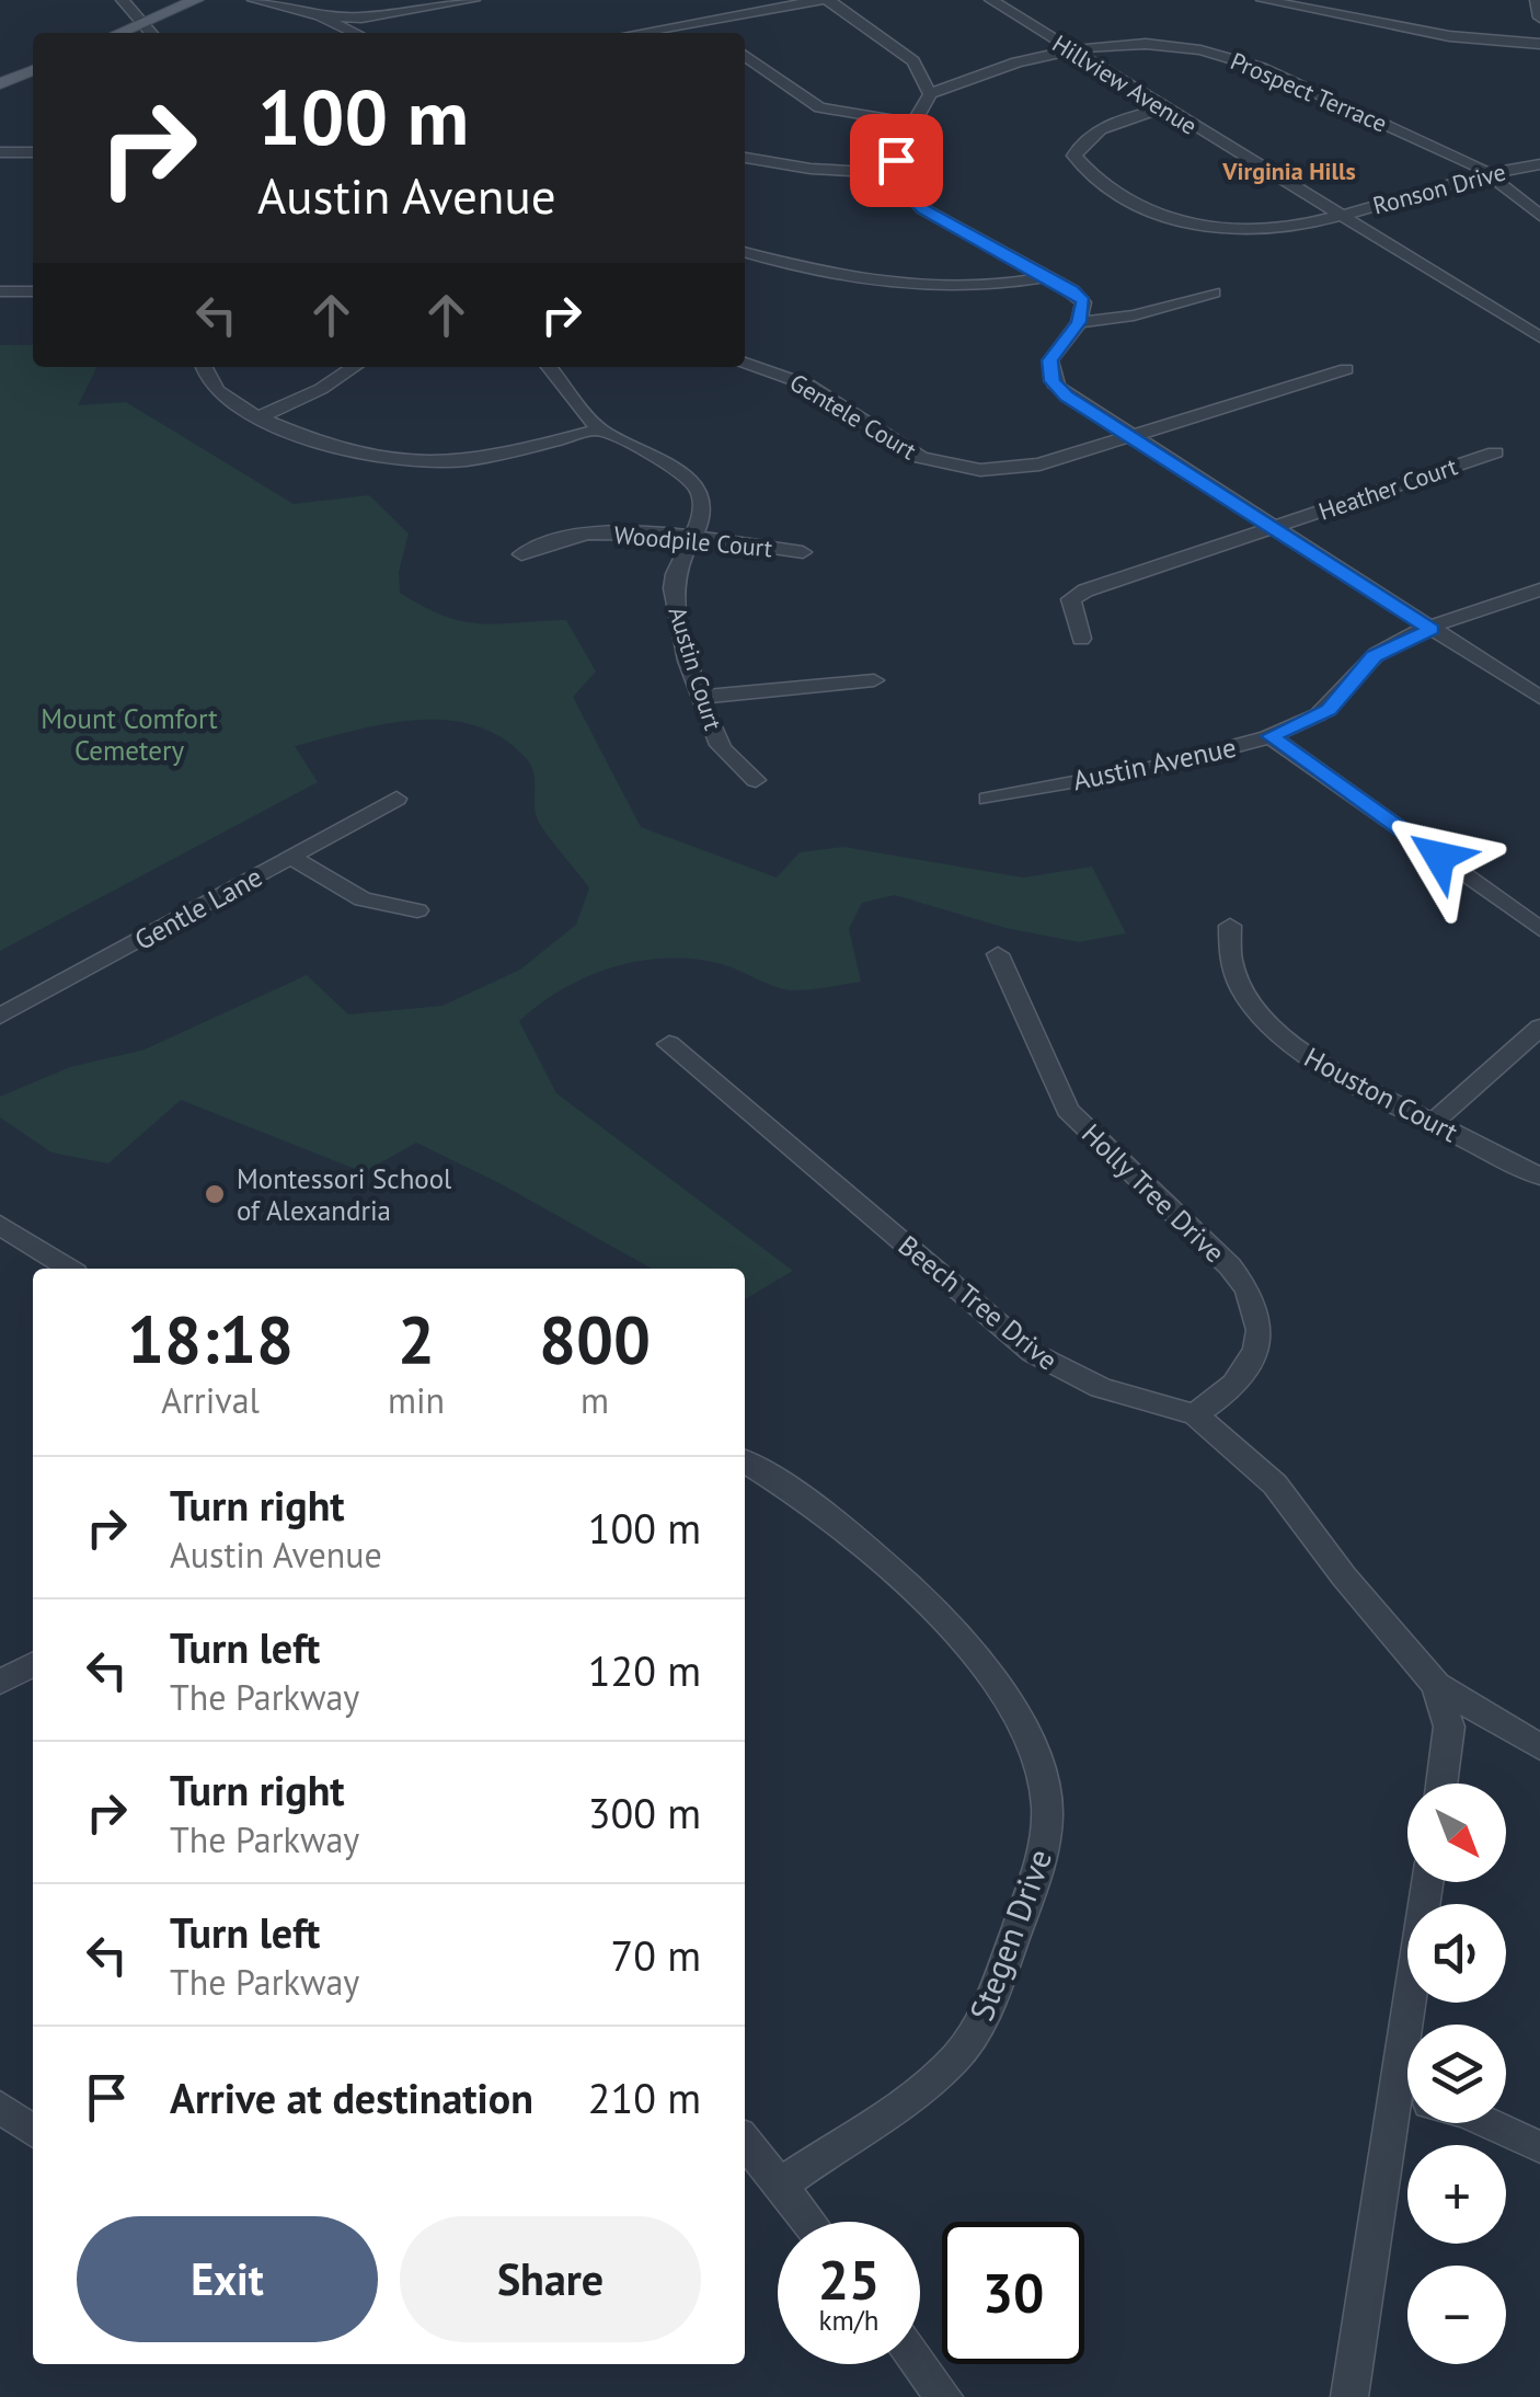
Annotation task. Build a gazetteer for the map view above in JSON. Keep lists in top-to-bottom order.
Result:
{
  "streets": {
    "street": [
      "Hillview Avenue",
      "Prospect Terrace",
      "Ronson Drive",
      "Gentele Court",
      "Heather Court",
      "Woodpile Court",
      "Austin Court",
      "Austin Avenue",
      "Gentle Lane",
      "Houston Court",
      "Holly Tree Drive",
      "Beech Tree Drive",
      "Stegen Drive"
    ]
  },
  "crossings": [
    ["Hillview Avenue", "Prospect Terrace"],
    ["Hillview Avenue", "Ronson Drive"],
    ["Prospect Terrace", "Ronson Drive"],
    ["Woodpile Court", "Austin Court"],
    ["Holly Tree Drive", "Beech Tree Drive"]
  ],
  "districts": ["Virginia Hills"],
  "parks": ["Mount Comfort Cemetery"],
  "places": ["Montessori School of Alexandria"],
  "north": "bottom right",
  "page": {
    "turn": ["100 m", "Austin Avenue"],
    "eta": [
      "18:18",
      "Arrival",
      "2",
      "min",
      "800",
      "m"
    ],
    "list": [
      {
        "name": "Turn right",
        "note": "Austin Avenue",
        "value": "100 m"
      },
      {
        "name": "Turn left",
        "note": "The Parkway",
        "value": "120 m"
      },
      {
        "name": "Turn right",
        "note": "The Parkway",
        "value": "300 m"
      },
      {
        "name": "Turn left",
        "note": "The Parkway",
        "value": "70 m"
      },
      {
        "name": "Arrive at destination",
        "value": "210 m"
      }
    ],
    "map_buttons": ["+", "−"],
    "buttons": ["Exit", "Share"],
    "speed": "25 km/h",
    "limit": "30"
  }
}
